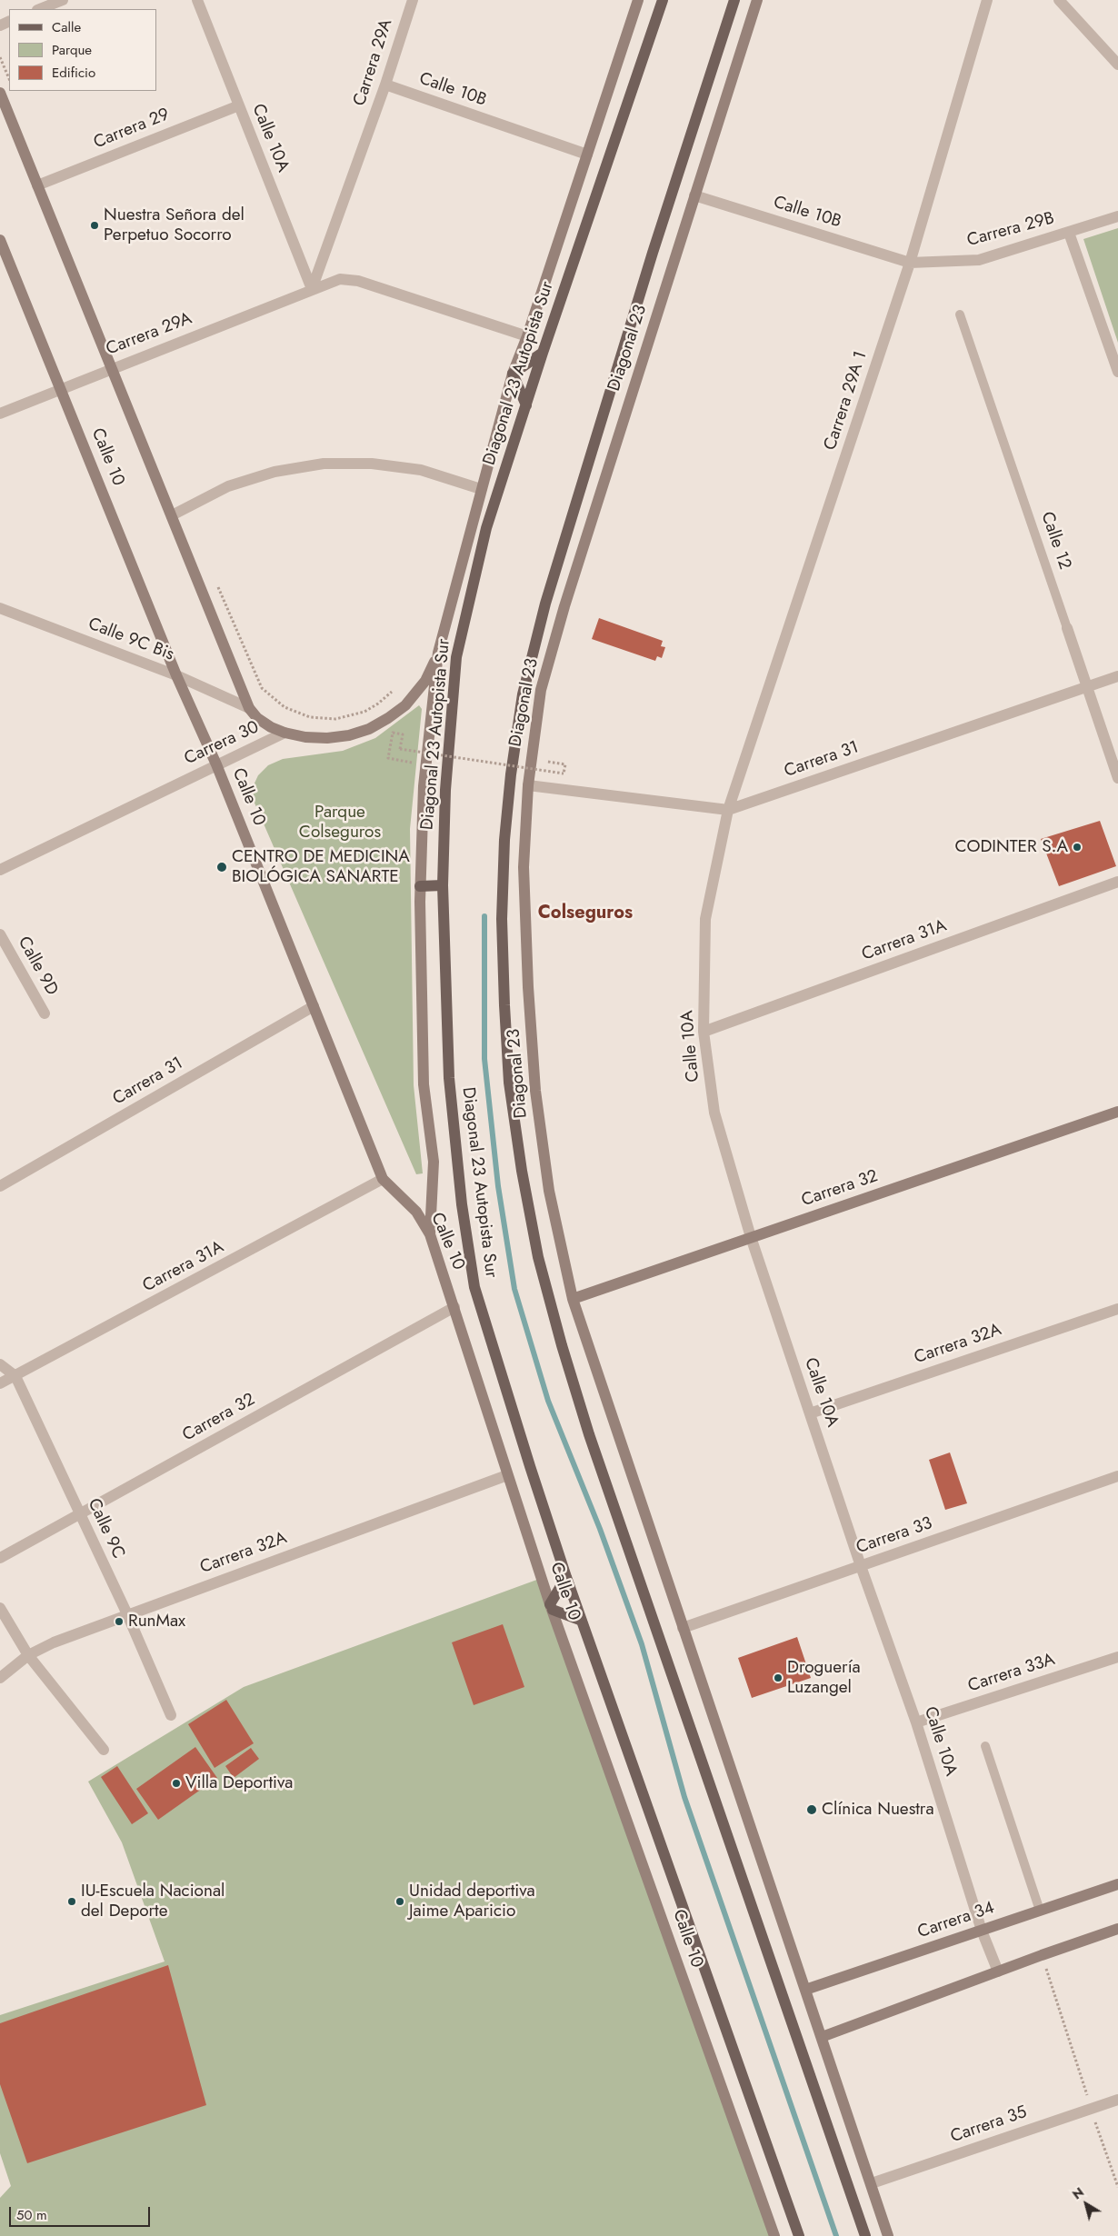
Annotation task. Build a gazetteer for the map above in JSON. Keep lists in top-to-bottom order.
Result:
{
  "streets": {
    "main road": ["Diagonal 23 Autopista Sur", "Calle 10"],
    "street": [
      "Carrera 29A",
      "Calle 10B",
      "Carrera 29",
      "Calle 10A",
      "Carrera 29B",
      "Diagonal 23",
      "Carrera 29A 1",
      "Calle 12",
      "Calle 9C Bis",
      "Carrera 30",
      "Carrera 31",
      "Carrera 31A",
      "Calle 9D",
      "Carrera 32",
      "Carrera 32A",
      "Calle 9C",
      "Carrera 33",
      "Carrera 33A",
      "Carrera 34",
      "Carrera 35"
    ]
  },
  "crossings": [
    ["Carrera 29A", "Calle 10B"],
    ["Carrera 29A", "Calle 10A"],
    ["Carrera 29A", "Calle 10"],
    ["Calle 10B", "Carrera 29B"],
    ["Calle 10B", "Diagonal 23"],
    ["Calle 10B", "Carrera 29A 1"],
    ["Carrera 29", "Calle 10A"],
    ["Calle 10A", "Carrera 29A 1"],
    ["Calle 10A", "Carrera 31"],
    ["Calle 10A", "Carrera 31A"],
    ["Calle 10A", "Carrera 32"],
    ["Calle 10A", "Carrera 32A"],
    ["Calle 10A", "Carrera 33"],
    ["Calle 10A", "Carrera 33A"],
    ["Calle 10A", "Carrera 34"],
    ["Carrera 29B", "Carrera 29A 1"],
    ["Diagonal 23", "Carrera 31"],
    ["Diagonal 23", "Carrera 32"],
    ["Diagonal 23", "Carrera 33"],
    ["Diagonal 23 Autopista Sur", "Calle 10"],
    ["Carrera 29A 1", "Carrera 31"],
    ["Calle 10", "Calle 9C Bis"],
    ["Calle 10", "Carrera 30"],
    ["Calle 10", "Carrera 31"],
    ["Calle 10", "Carrera 31A"],
    ["Calle 10", "Carrera 32"],
    ["Calle 10", "Carrera 32A"],
    ["Calle 12", "Carrera 31"],
    ["Carrera 31A", "Calle 9C"],
    ["Carrera 32", "Calle 9C"],
    ["Carrera 32A", "Calle 9C"]
  ],
  "districts": ["Colseguros"],
  "parks": ["Parque Colseguros"],
  "places": [
    "Nuestra Señora del Perpetuo Socorro",
    "CODINTER S.A",
    "CENTRO DE MEDICINA BIOLÓGICA SANARTE",
    "RunMax",
    "Droguería Luzangel",
    "Villa Deportiva",
    "Clínica Nuestra",
    "IU-Escuela Nacional del Deporte",
    "Unidad deportiva Jaime Aparicio"
  ],
  "legend": ["Calle", "Parque", "Edificio"],
  "scale_bar": "50 m",
  "north": "top left"
}
